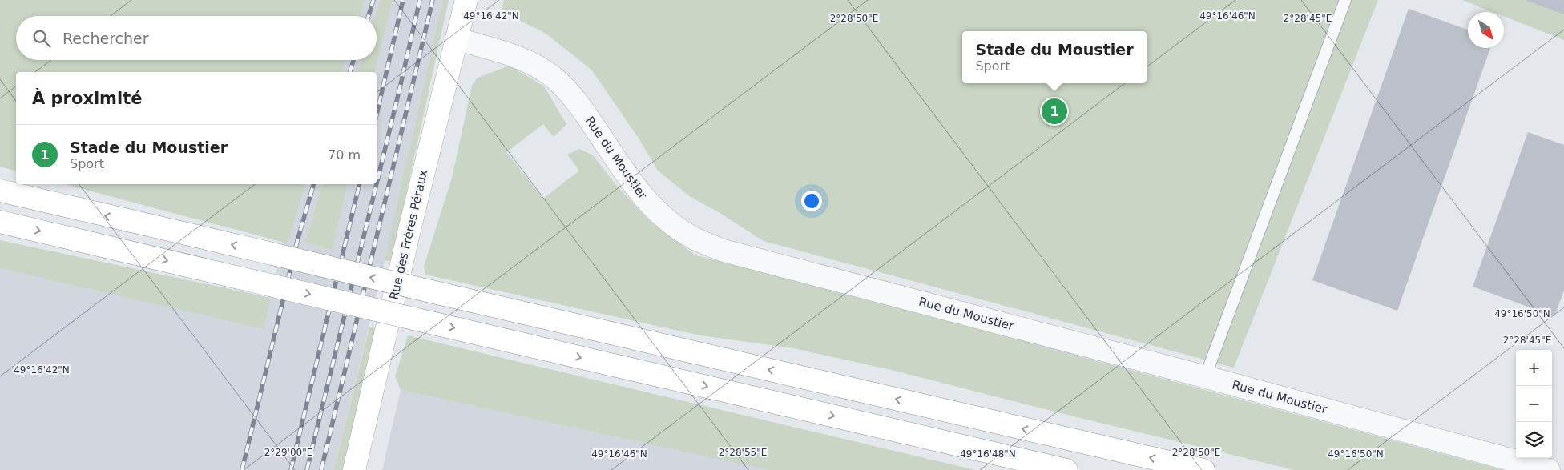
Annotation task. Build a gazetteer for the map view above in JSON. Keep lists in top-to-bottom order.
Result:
{
  "streets": {
    "main road": ["Rue des Frères Péraux"],
    "street": ["Rue du Moustier"]
  },
  "crossings": [
    ["Rue du Moustier", "Rue des Frères Péraux"]
  ],
  "north": "bottom right",
  "page": {
    "search": "Rechercher",
    "popup": ["Stade du Moustier", "Sport"],
    "heading": "À proximité",
    "pins": "1",
    "list": [
      {
        "mark": "1",
        "name": "Stade du Moustier",
        "note": "Sport",
        "value": "70 m"
      }
    ],
    "map_buttons": ["+", "−"]
  },
  "coordinates": [
    "49°16'42\"N",
    "49°16'46\"N",
    "2°28'50\"E",
    "2°28'45\"E",
    "49°16'50\"N",
    "2°29'00\"E",
    "2°28'55\"E",
    "49°16'48\"N"
  ]
}
